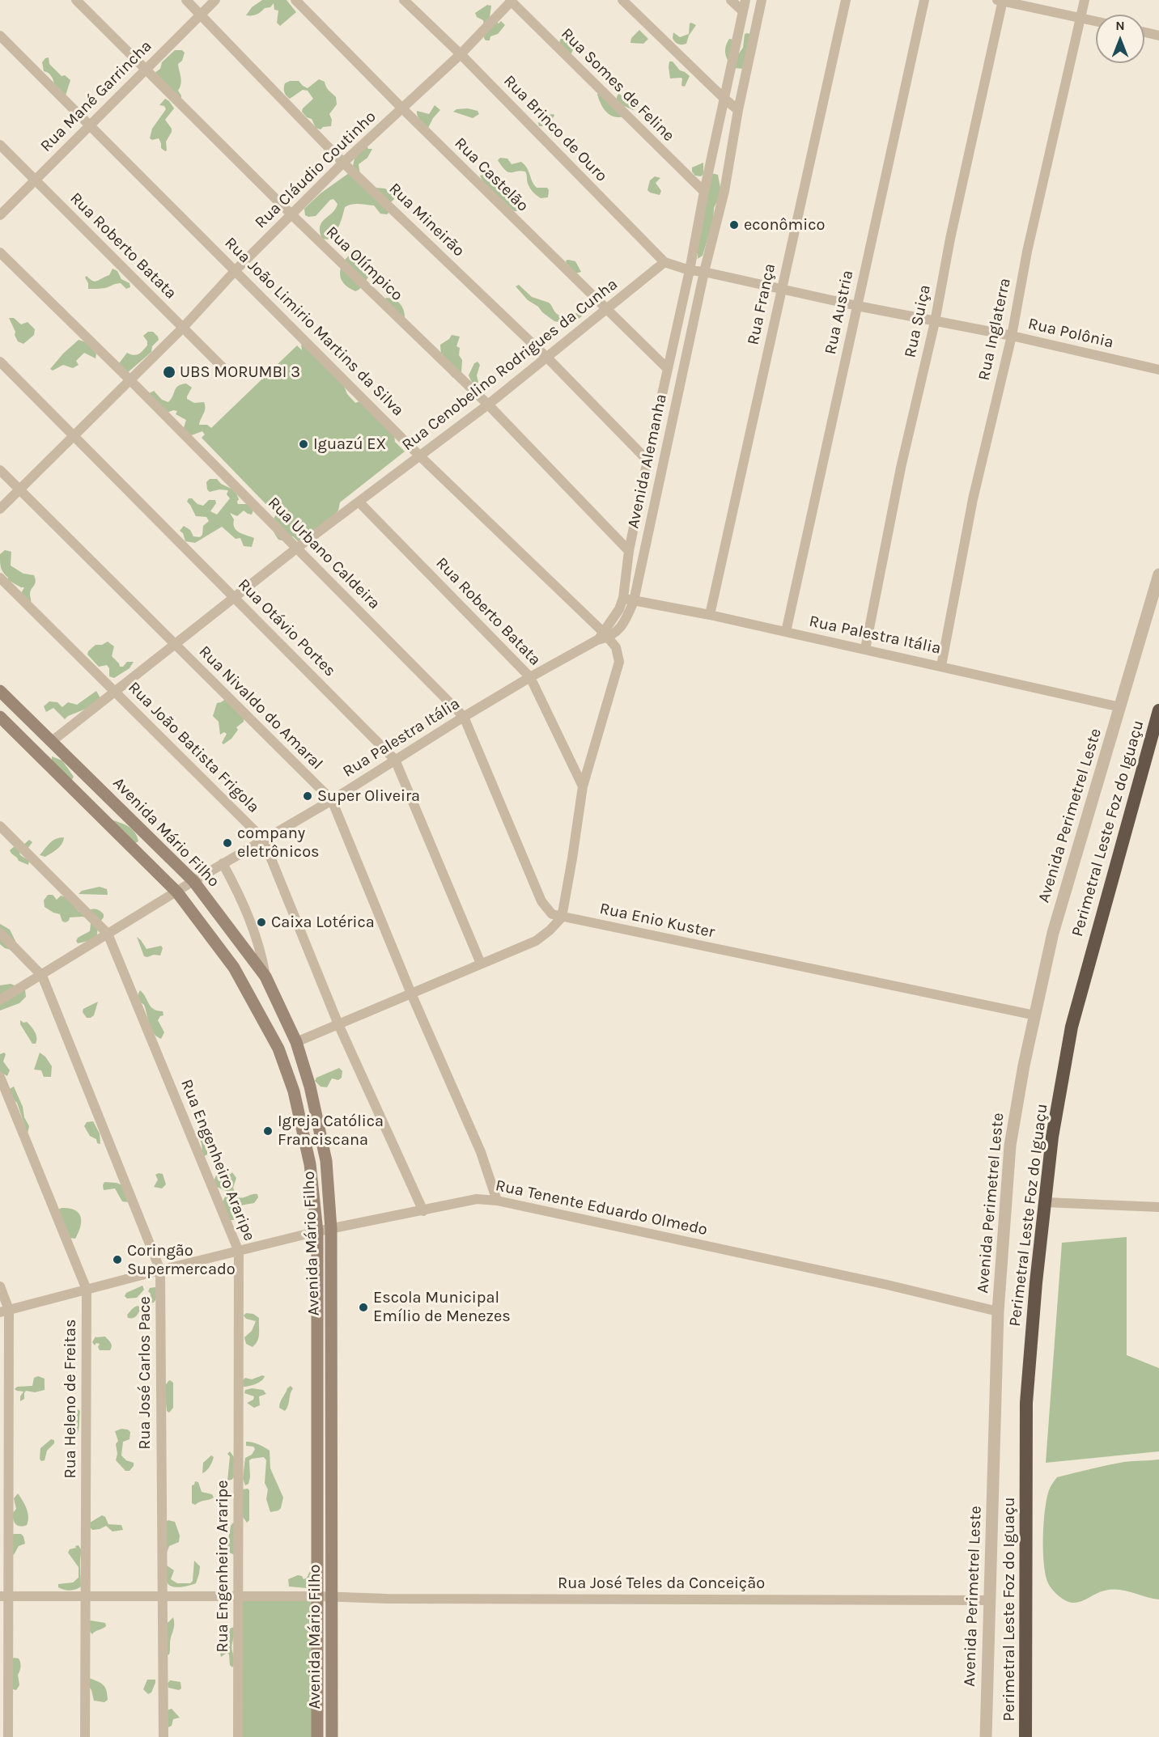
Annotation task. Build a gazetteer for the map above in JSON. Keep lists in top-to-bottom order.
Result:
{
  "streets": {
    "highway": ["Perimetral Leste Foz do Iguaçu"],
    "main road": ["Avenida Mário Filho"],
    "street": [
      "Rua Somes de Feline",
      "Rua Mané Garrincha",
      "Rua Brinco de Ouro",
      "Rua Cláudio Coutinho",
      "Rua Castelão",
      "Rua Mineirão",
      "Rua Roberto Batata",
      "Rua Olímpico",
      "Rua França",
      "Rua Austria",
      "Rua Suiça",
      "Rua João Limirio Martins da Silva",
      "Rua Inglaterra",
      "Rua Polônia",
      "Rua Cenobelino Rodrigues da Cunha",
      "Avenida Alemanha",
      "Rua Urbano Caldeira",
      "Rua Otávio Portes",
      "Rua Palestra Itália",
      "Rua Nivaldo do Amaral",
      "Rua João Batista Frigola",
      "Avenida Perimetrel Leste",
      "Rua Enio Kuster",
      "Rua Engenheiro Araripe",
      "Rua Tenente Eduardo Olmedo",
      "Rua José Carlos Pace",
      "Rua Heleno de Freitas",
      "Rua José Teles da Conceição"
    ]
  },
  "crossings": [
    ["Rua Somes de Feline", "Rua Cláudio Coutinho"],
    ["Rua Somes de Feline", "Avenida Alemanha"],
    ["Rua Mané Garrincha", "Rua Mineirão"],
    ["Rua Mané Garrincha", "Rua Roberto Batata"],
    ["Rua Mané Garrincha", "Rua Olímpico"],
    ["Rua Mané Garrincha", "Rua João Limirio Martins da Silva"],
    ["Rua Brinco de Ouro", "Rua Cláudio Coutinho"],
    ["Rua Brinco de Ouro", "Rua Polônia"],
    ["Rua Brinco de Ouro", "Rua Cenobelino Rodrigues da Cunha"],
    ["Rua Brinco de Ouro", "Avenida Alemanha"],
    ["Rua Cláudio Coutinho", "Rua Castelão"],
    ["Rua Cláudio Coutinho", "Rua Mineirão"],
    ["Rua Cláudio Coutinho", "Rua Roberto Batata"],
    ["Rua Cláudio Coutinho", "Rua Olímpico"],
    ["Rua Cláudio Coutinho", "Rua João Limirio Martins da Silva"],
    ["Rua Cláudio Coutinho", "Rua Urbano Caldeira"],
    ["Rua Cláudio Coutinho", "Rua Otávio Portes"],
    ["Rua Cláudio Coutinho", "Rua Nivaldo do Amaral"],
    ["Rua Castelão", "Rua Cenobelino Rodrigues da Cunha"],
    ["Rua Castelão", "Avenida Alemanha"],
    ["Rua Mineirão", "Rua Cenobelino Rodrigues da Cunha"],
    ["Rua Mineirão", "Avenida Alemanha"],
    ["Rua Roberto Batata", "Rua Cenobelino Rodrigues da Cunha"],
    ["Rua Roberto Batata", "Rua Palestra Itália"],
    ["Rua Olímpico", "Rua Cenobelino Rodrigues da Cunha"],
    ["Rua Olímpico", "Avenida Alemanha"],
    ["Rua França", "Rua Polônia"],
    ["Rua França", "Rua Palestra Itália"],
    ["Rua Austria", "Rua Polônia"],
    ["Rua Austria", "Rua Palestra Itália"],
    ["Rua Suiça", "Rua Polônia"],
    ["Rua Suiça", "Rua Palestra Itália"],
    ["Rua João Limirio Martins da Silva", "Rua Cenobelino Rodrigues da Cunha"],
    ["Rua João Limirio Martins da Silva", "Avenida Alemanha"],
    ["Rua João Limirio Martins da Silva", "Rua Palestra Itália"],
    ["Rua Inglaterra", "Rua Polônia"],
    ["Rua Inglaterra", "Rua Palestra Itália"],
    ["Rua Polônia", "Avenida Alemanha"],
    ["Rua Cenobelino Rodrigues da Cunha", "Rua Urbano Caldeira"],
    ["Rua Cenobelino Rodrigues da Cunha", "Rua Otávio Portes"],
    ["Rua Cenobelino Rodrigues da Cunha", "Rua Nivaldo do Amaral"],
    ["Rua Cenobelino Rodrigues da Cunha", "Rua João Batista Frigola"],
    ["Rua Cenobelino Rodrigues da Cunha", "Avenida Mário Filho"],
    ["Avenida Alemanha", "Rua Palestra Itália"],
    ["Rua Urbano Caldeira", "Rua Palestra Itália"],
    ["Rua Urbano Caldeira", "Rua Enio Kuster"],
    ["Rua Otávio Portes", "Rua Palestra Itália"],
    ["Rua Palestra Itália", "Rua Nivaldo do Amaral"],
    ["Rua Palestra Itália", "Rua João Batista Frigola"],
    ["Rua Palestra Itália", "Avenida Perimetrel Leste"],
    ["Rua Palestra Itália", "Avenida Mário Filho"],
    ["Rua Palestra Itália", "Rua Engenheiro Araripe"],
    ["Rua Palestra Itália", "Rua José Carlos Pace"],
    ["Rua Nivaldo do Amaral", "Rua Tenente Eduardo Olmedo"],
    ["Rua João Batista Frigola", "Rua Tenente Eduardo Olmedo"],
    ["Avenida Perimetrel Leste", "Rua Enio Kuster"],
    ["Avenida Perimetrel Leste", "Rua Tenente Eduardo Olmedo"],
    ["Avenida Perimetrel Leste", "Rua José Teles da Conceição"],
    ["Avenida Mário Filho", "Rua Tenente Eduardo Olmedo"],
    ["Avenida Mário Filho", "Rua José Teles da Conceição"],
    ["Rua Engenheiro Araripe", "Rua Tenente Eduardo Olmedo"],
    ["Rua Tenente Eduardo Olmedo", "Rua José Carlos Pace"],
    ["Rua Tenente Eduardo Olmedo", "Rua Heleno de Freitas"]
  ],
  "places": [
    "econômico",
    "UBS MORUMBI 3",
    "Iguazú EX",
    "Super Oliveira",
    "company eletrônicos",
    "Caixa Lotérica",
    "Igreja Católica Franciscana",
    "Coringão Supermercado",
    "Escola Municipal Emílio de Menezes"
  ],
  "north": "top"
}
